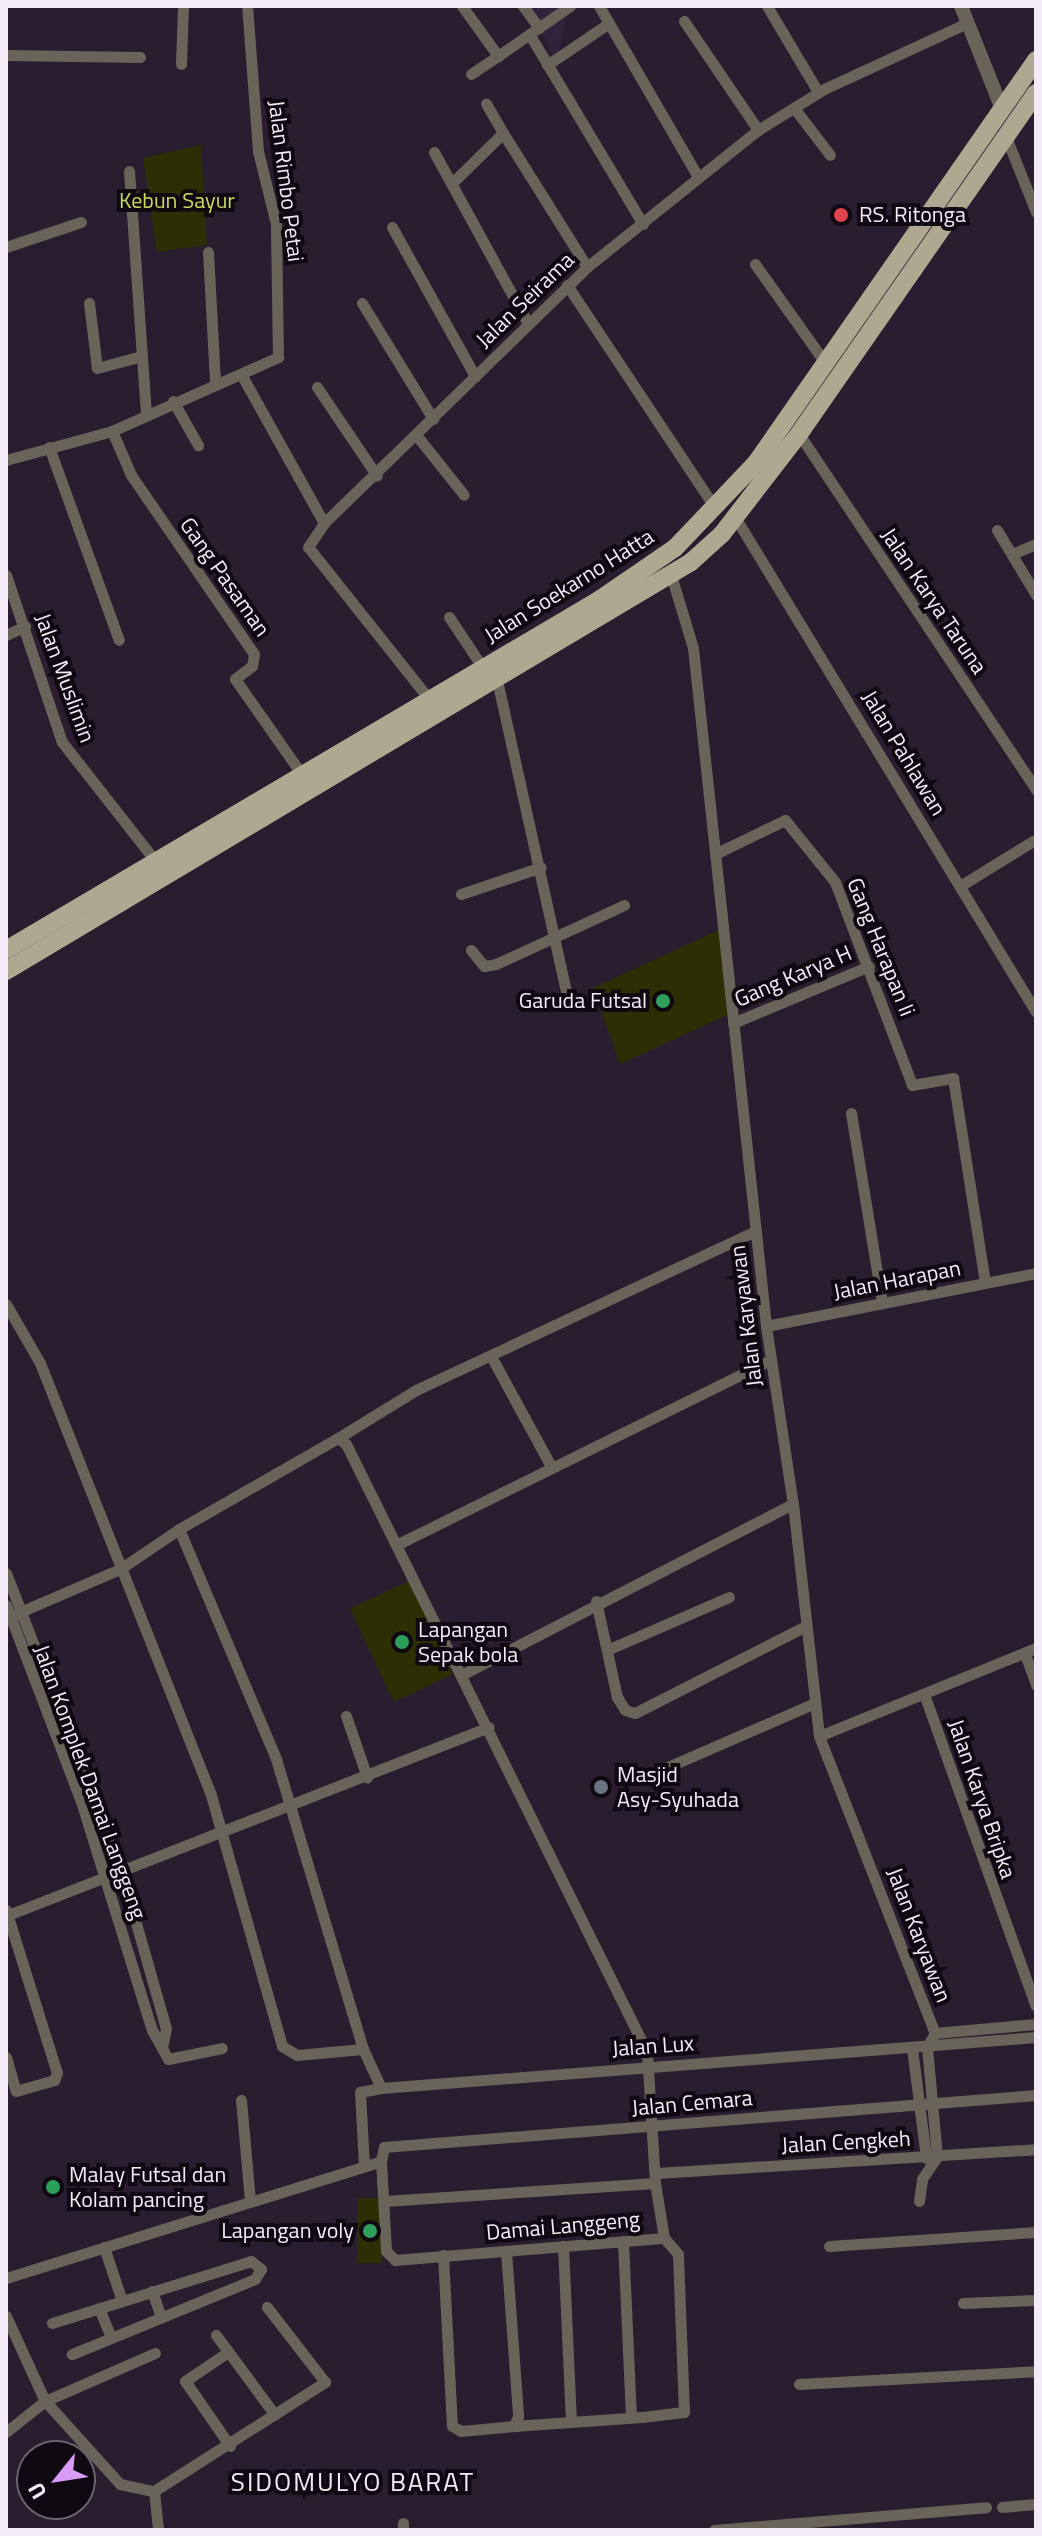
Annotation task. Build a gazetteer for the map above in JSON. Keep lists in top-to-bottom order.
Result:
{
  "streets": {
    "main road": ["Jalan Soekarno Hatta"],
    "street": [
      "Jalan Rimbo Petai",
      "Jalan Seirama",
      "Gang Pasaman",
      "Jalan Karya Taruna",
      "Jalan Muslimin",
      "Jalan Pahlawan",
      "Gang Harapan Ii",
      "Gang Karya H",
      "Jalan Harapan",
      "Jalan Karyawan",
      "Jalan Komplek Damai Langgeng",
      "Jalan Karya Bripka",
      "Jalan Lux",
      "Jalan Cemara",
      "Jalan Cengkeh",
      "Damai Langgeng"
    ]
  },
  "crossings": [
    ["Jalan Rimbo Petai", "Gang Pasaman"],
    ["Gang Pasaman", "Jalan Soekarno Hatta"],
    ["Jalan Soekarno Hatta", "Jalan Karya Taruna"],
    ["Jalan Soekarno Hatta", "Jalan Muslimin"],
    ["Jalan Soekarno Hatta", "Jalan Pahlawan"],
    ["Jalan Soekarno Hatta", "Jalan Karyawan"],
    ["Gang Harapan Ii", "Gang Karya H"],
    ["Gang Harapan Ii", "Jalan Harapan"],
    ["Gang Harapan Ii", "Jalan Karyawan"],
    ["Gang Karya H", "Jalan Karyawan"],
    ["Jalan Harapan", "Jalan Karyawan"],
    ["Jalan Karyawan", "Jalan Lux"],
    ["Jalan Cemara", "Damai Langgeng"],
    ["Jalan Cengkeh", "Damai Langgeng"]
  ],
  "districts": ["SIDOMULYO BARAT"],
  "parks": ["Kebun Sayur"],
  "places": [
    "RS. Ritonga",
    "Garuda Futsal",
    "Lapangan Sepak bola",
    "Masjid Asy-Syuhada",
    "Malay Futsal dan Kolam pancing",
    "Lapangan voly"
  ],
  "north": "bottom left"
}
